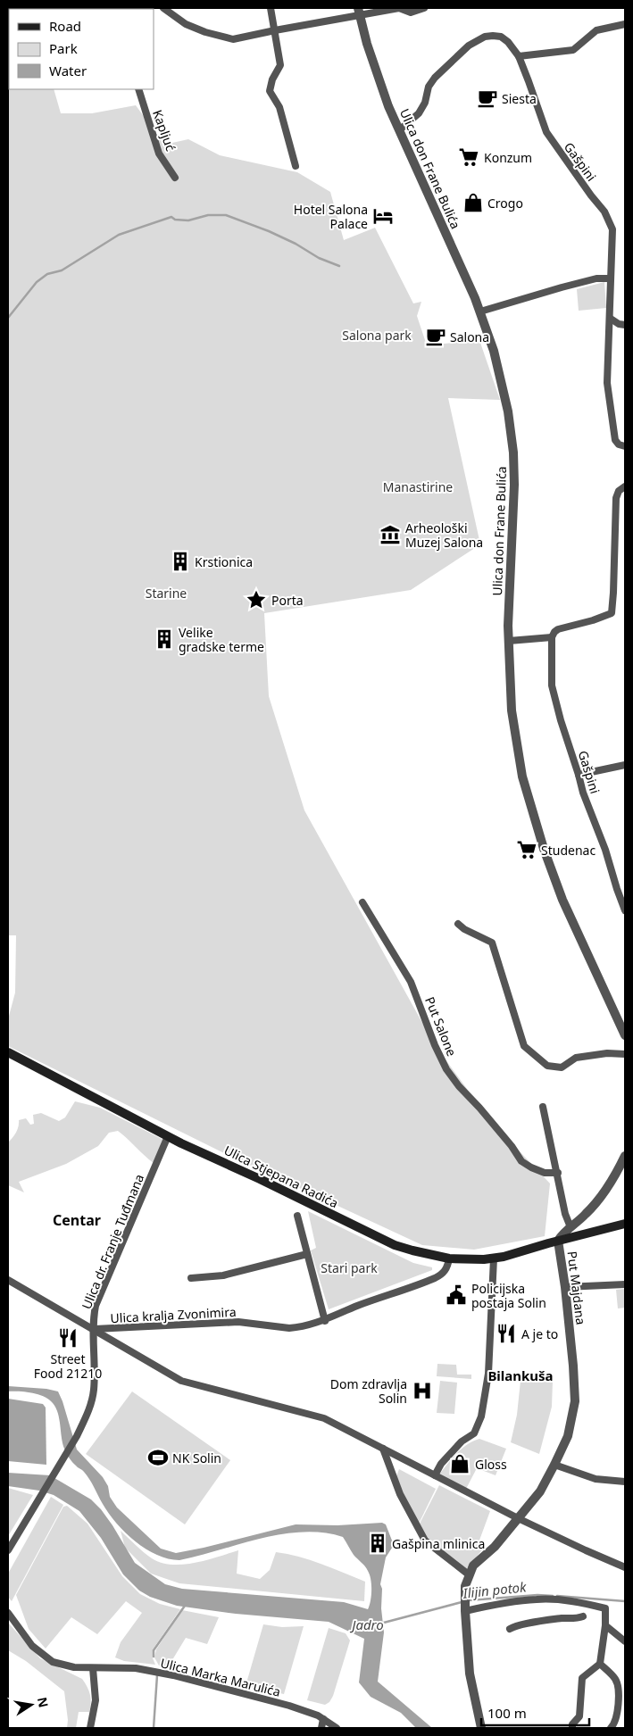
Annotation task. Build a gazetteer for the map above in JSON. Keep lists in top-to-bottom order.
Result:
{
  "streets": {
    "main road": ["Ulica Stjepana Radića"],
    "street": [
      "Kapljuć",
      "Gašpini",
      "Ulica don Frane Bulića",
      "Put Salone",
      "Ulica dr. Franje Tuđmana",
      "Put Majdana",
      "Ulica kralja Zvonimira",
      "Ulica Marka Marulića"
    ]
  },
  "crossings": [
    ["Gašpini", "Ulica don Frane Bulića"],
    ["Ulica Stjepana Radića", "Ulica dr. Franje Tuđmana"],
    ["Ulica Stjepana Radića", "Put Majdana"],
    ["Ulica Stjepana Radića", "Ulica kralja Zvonimira"],
    ["Ulica dr. Franje Tuđmana", "Ulica kralja Zvonimira"]
  ],
  "districts": ["Centar", "Bilankuša"],
  "water": ["Ilijin potok", "Jadro"],
  "parks": [
    "Salona park",
    "Manastirine",
    "Starine",
    "Stari park"
  ],
  "places": {
    "cafe": ["Siesta", "Salona"],
    "supermarket": ["Konzum", "Studenac"],
    "shop": ["Crogo", "Gloss"],
    "hotel": ["Hotel Salona Palace"],
    "museum": ["Arheološki Muzej Salona"],
    "building": ["Krstionica", "Velike gradske terme", "Gašpina mlinica"],
    "place": ["Porta"],
    "public building": ["Policijska postaja Solin"],
    "restaurant": ["A je to", "Street Food 21210"],
    "hospital": ["Dom zdravlja Solin"],
    "sports": ["NK Solin"]
  },
  "legend": ["Road", "Park", "Water"],
  "scale_bar": "100 m",
  "north": "right"
}
